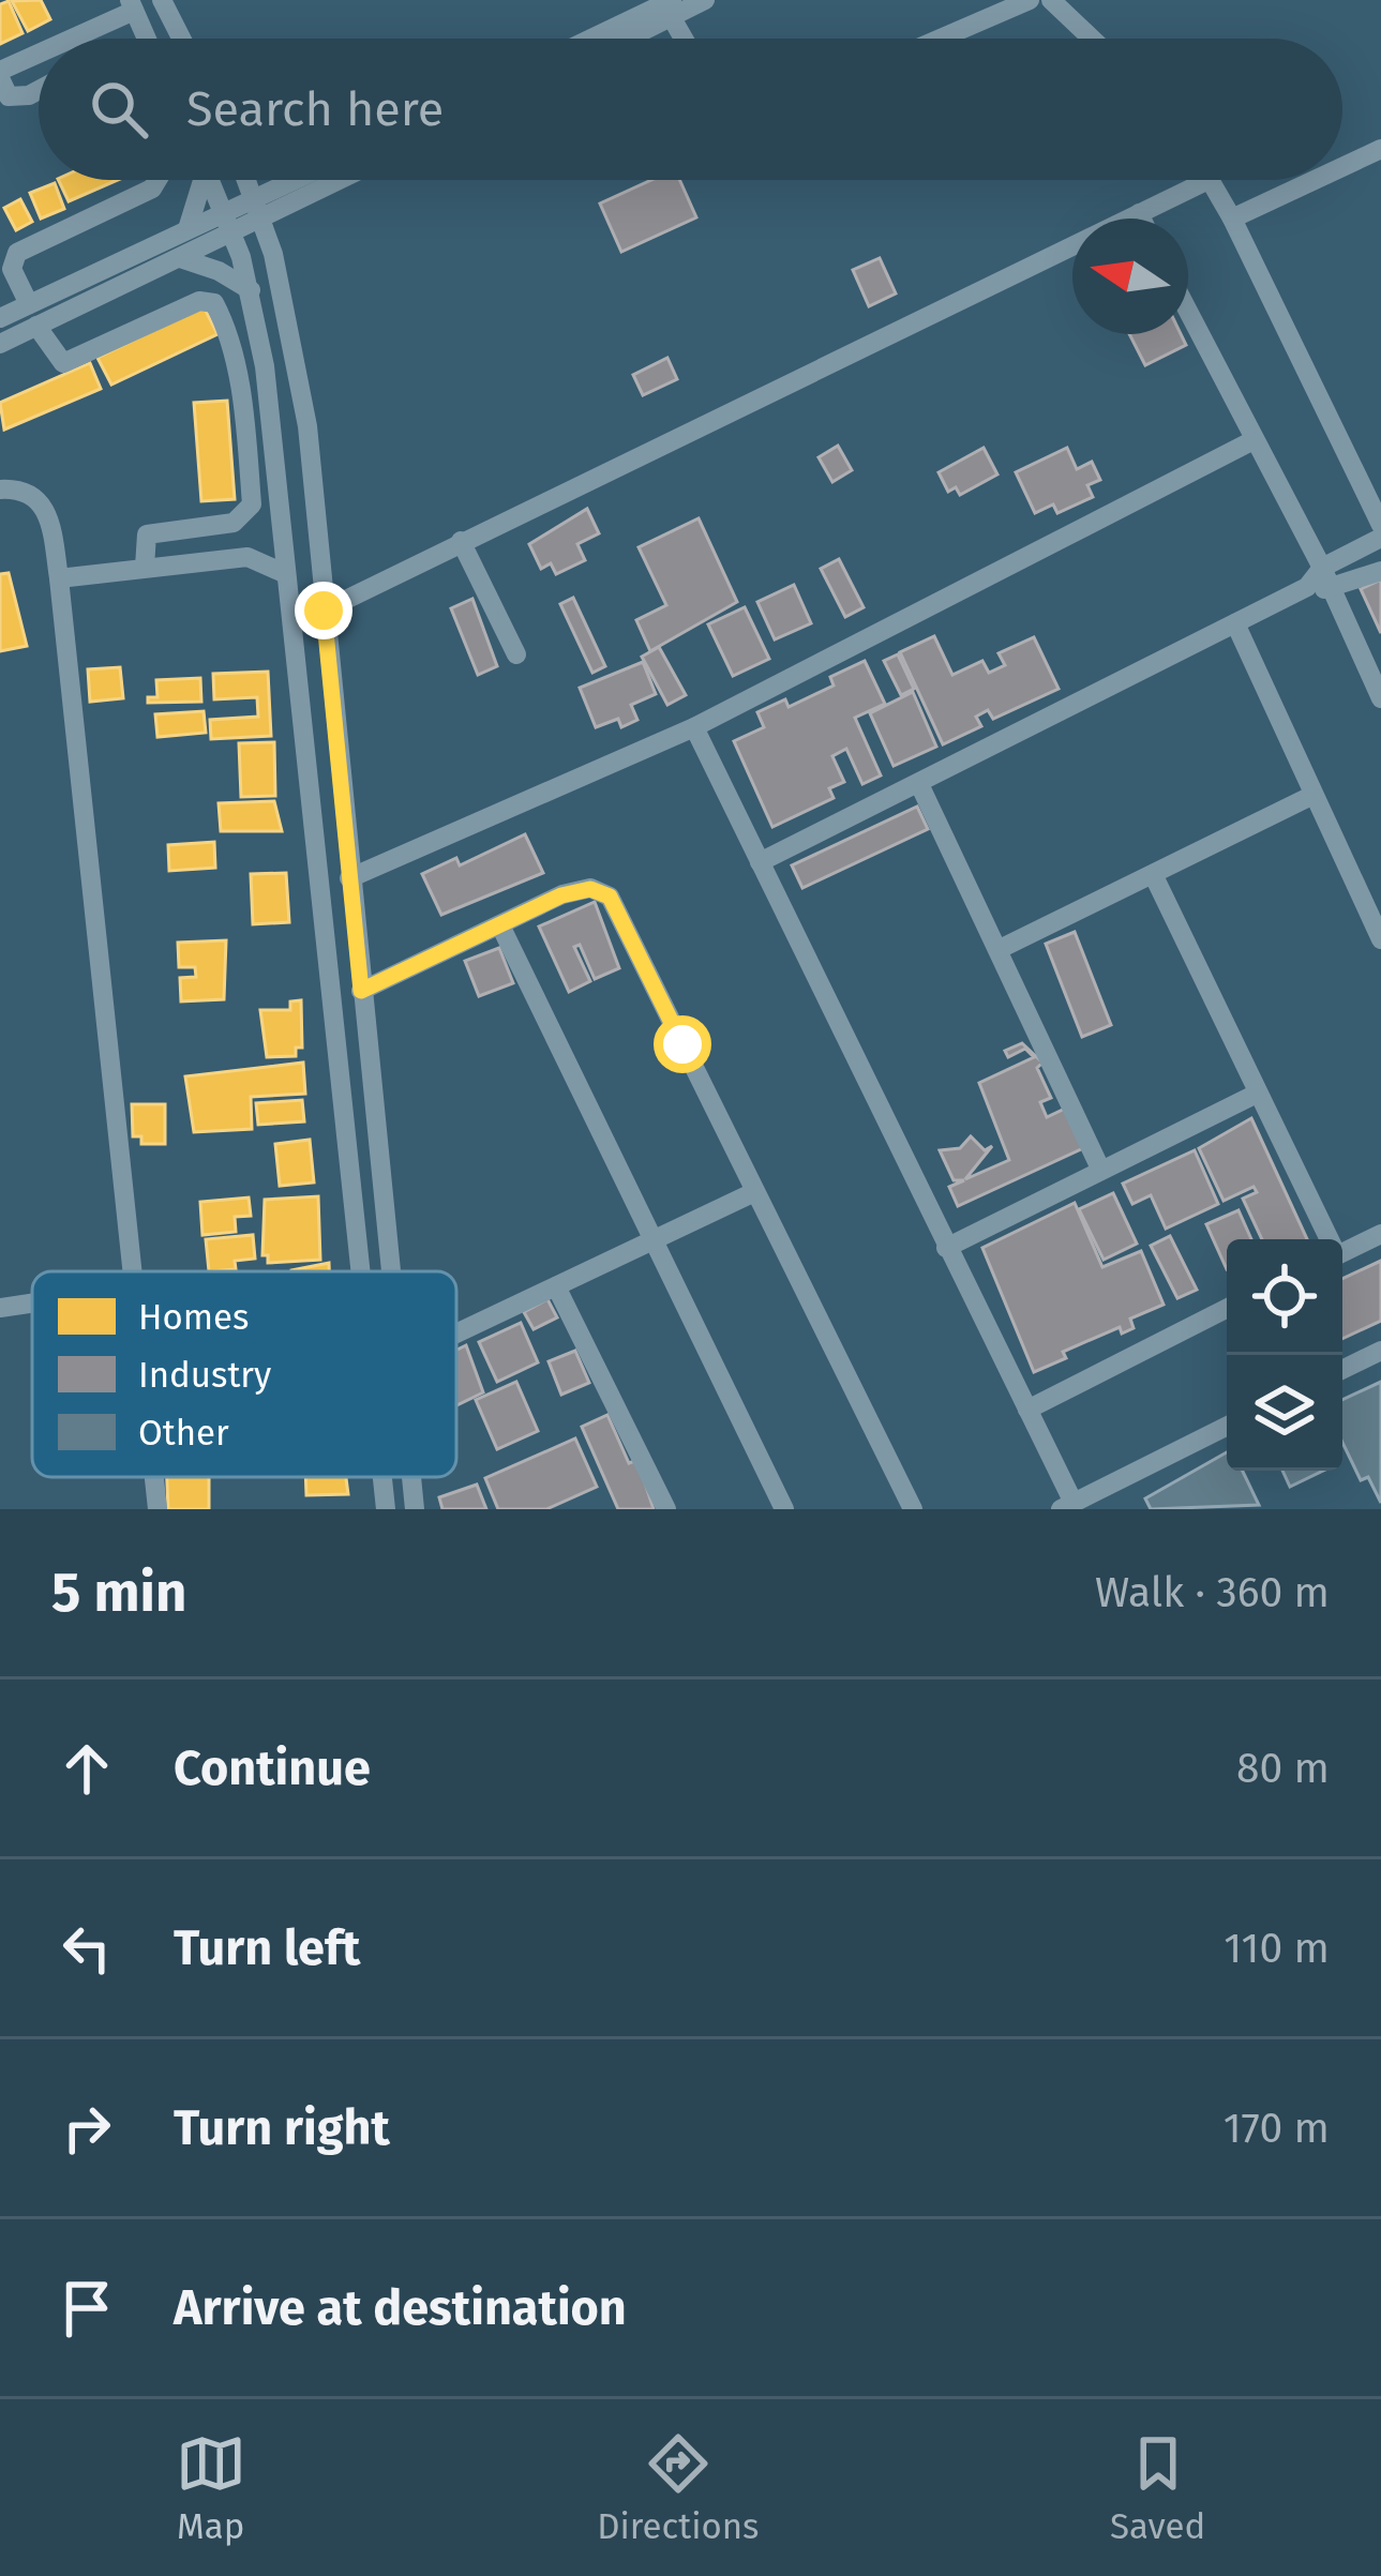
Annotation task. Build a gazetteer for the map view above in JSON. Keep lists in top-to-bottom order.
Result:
{
  "legend": ["Homes", "Industry", "Other"],
  "north": "left",
  "page": {
    "search": "Search here",
    "heading": ["5 min", "Walk · 360 m"],
    "list": [
      ["Continue", "80 m"],
      ["Turn left", "110 m"],
      ["Turn right", "170 m"],
      "Arrive at destination"
    ],
    "nav": ["Map", "Directions", "Saved"]
  }
}
